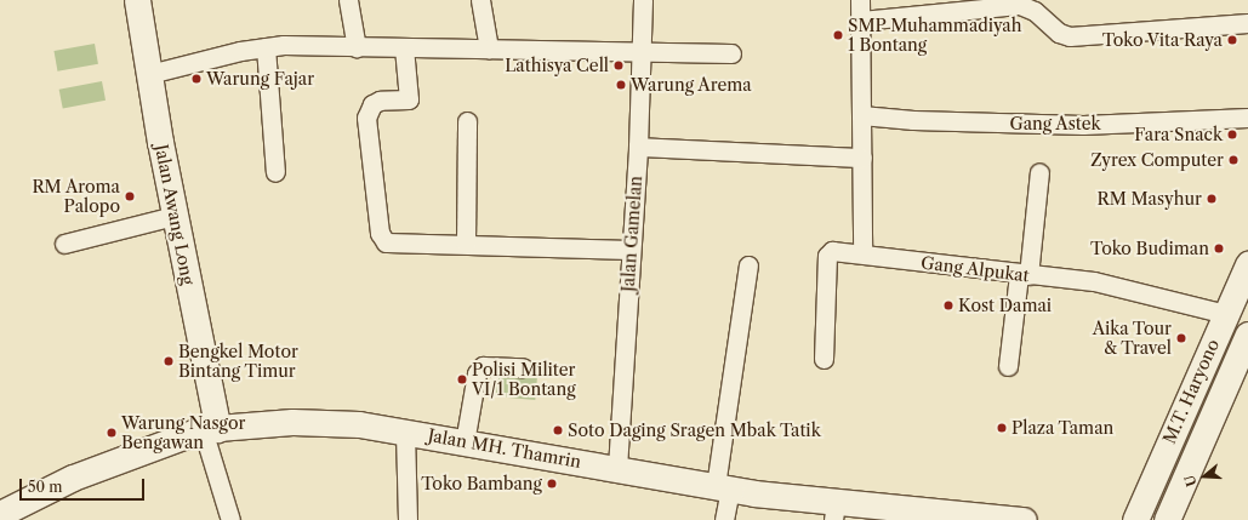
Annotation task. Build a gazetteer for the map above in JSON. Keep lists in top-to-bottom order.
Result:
{
  "streets": {
    "street": [
      "Gang Astek",
      "Jalan Awang Long",
      "Jalan Gamelan",
      "Gang Alpukat",
      "M.T. Haryono",
      "Jalan MH. Thamrin"
    ]
  },
  "crossings": [
    ["Jalan Awang Long", "Jalan MH. Thamrin"],
    ["Jalan Gamelan", "Jalan MH. Thamrin"],
    ["Gang Alpukat", "M.T. Haryono"]
  ],
  "places": [
    "SMP Muhammadiyah 1 Bontang",
    "Toko Vita Raya",
    "Lathisya Cell",
    "Warung Fajar",
    "Warung Arema",
    "Fara Snack",
    "Zyrex Computer",
    "RM Aroma Palopo",
    "RM Masyhur",
    "Toko Budiman",
    "Kost Damai",
    "Aika Tour & Travel",
    "Bengkel Motor Bintang Timur",
    "Polisi Militer VI/1 Bontang",
    "Plaza Taman",
    "Soto Daging Sragen Mbak Tatik",
    "Warung Nasgor Bengawan",
    "Toko Bambang"
  ],
  "scale_bar": "50 m",
  "north": "left"
}
